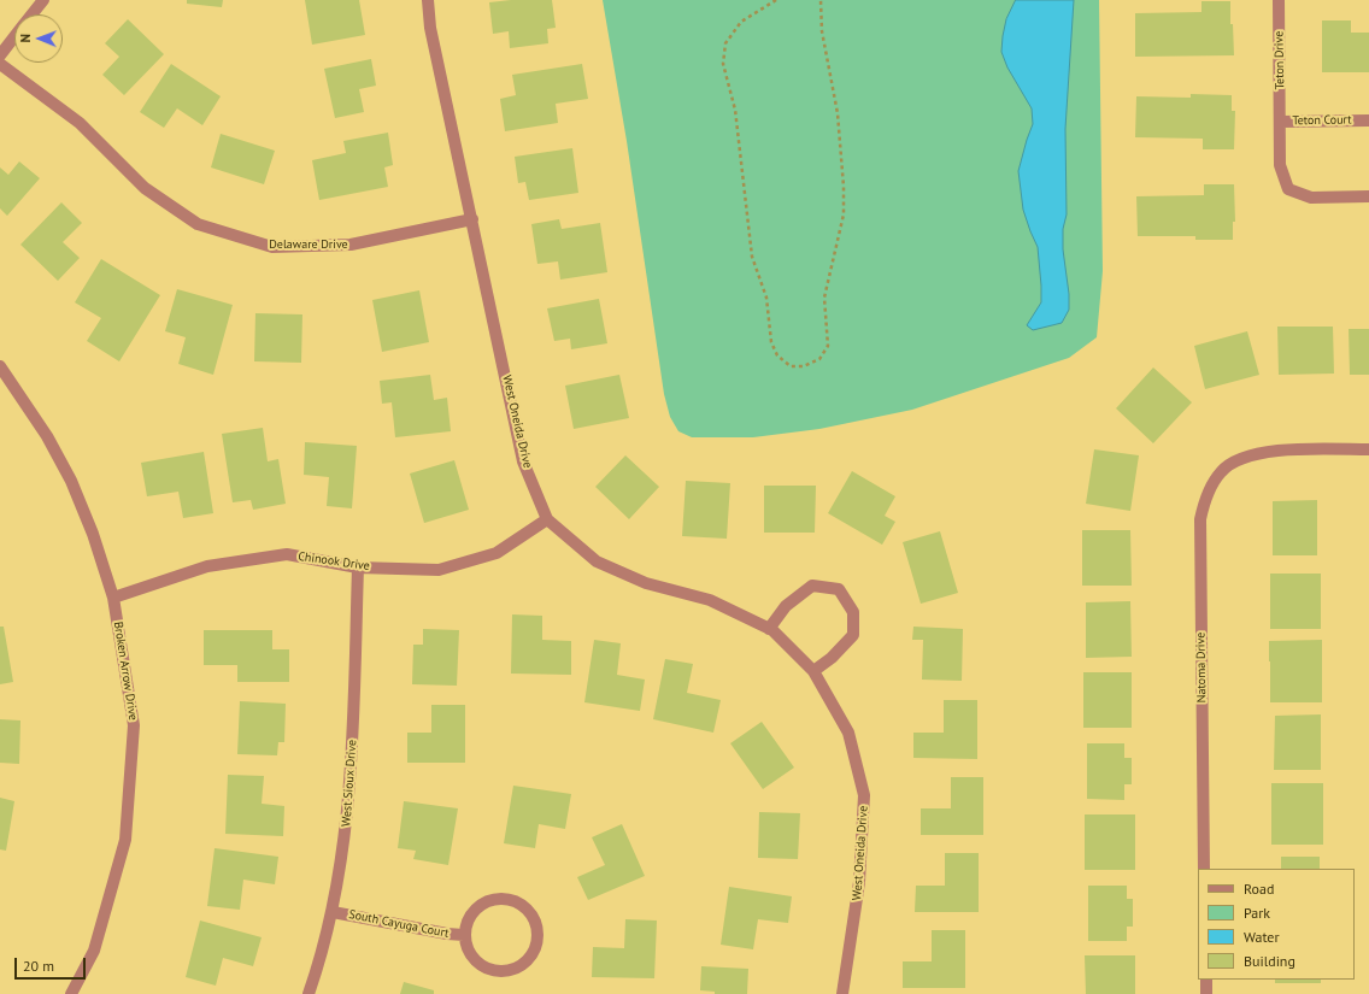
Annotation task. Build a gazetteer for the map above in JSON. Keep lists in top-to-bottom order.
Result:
{
  "streets": {
    "street": [
      "Teton Drive",
      "Teton Court",
      "Delaware Drive",
      "West Oneida Drive",
      "Chinook Drive",
      "Natoma Drive",
      "Broken Arrow Drive",
      "West Sioux Drive",
      "South Cayuga Court"
    ]
  },
  "crossings": [
    ["Teton Drive", "Teton Court"],
    ["Delaware Drive", "West Oneida Drive"],
    ["West Oneida Drive", "Chinook Drive"],
    ["Chinook Drive", "Broken Arrow Drive"],
    ["Chinook Drive", "West Sioux Drive"],
    ["West Sioux Drive", "South Cayuga Court"]
  ],
  "legend": [
    "Road",
    "Park",
    "Water",
    "Building"
  ],
  "scale_bar": "20 m",
  "north": "left"
}
